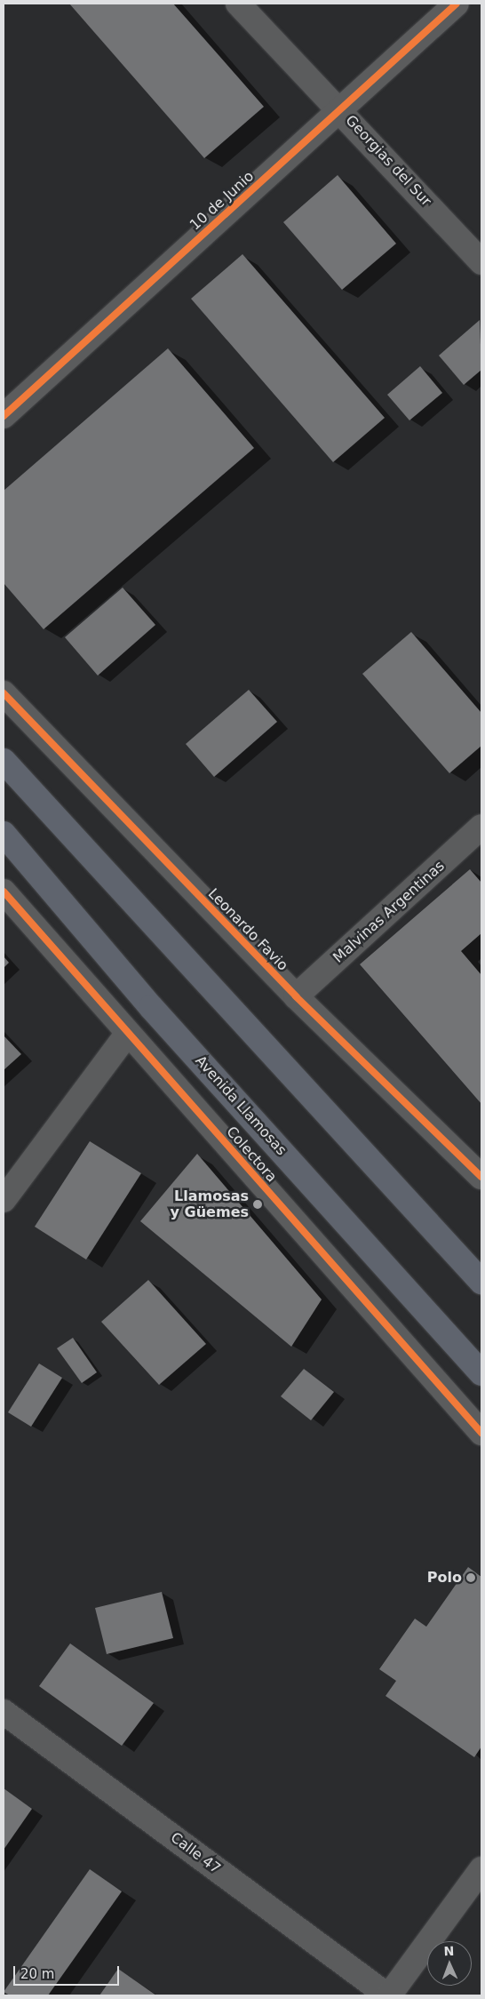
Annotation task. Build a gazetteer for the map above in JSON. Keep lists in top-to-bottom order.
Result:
{
  "streets": {
    "highway": ["Avenida Llamosas"],
    "street": [
      "Georgias del Sur",
      "10 de Junio",
      "Malvinas Argentinas",
      "Leonardo Favio",
      "Colectora",
      "Calle 47"
    ]
  },
  "crossings": [
    ["Georgias del Sur", "10 de Junio"],
    ["Malvinas Argentinas", "Leonardo Favio"]
  ],
  "places": ["Llamosas y Güemes", "Polo"],
  "scale_bar": "20 m",
  "north": "top"
}
